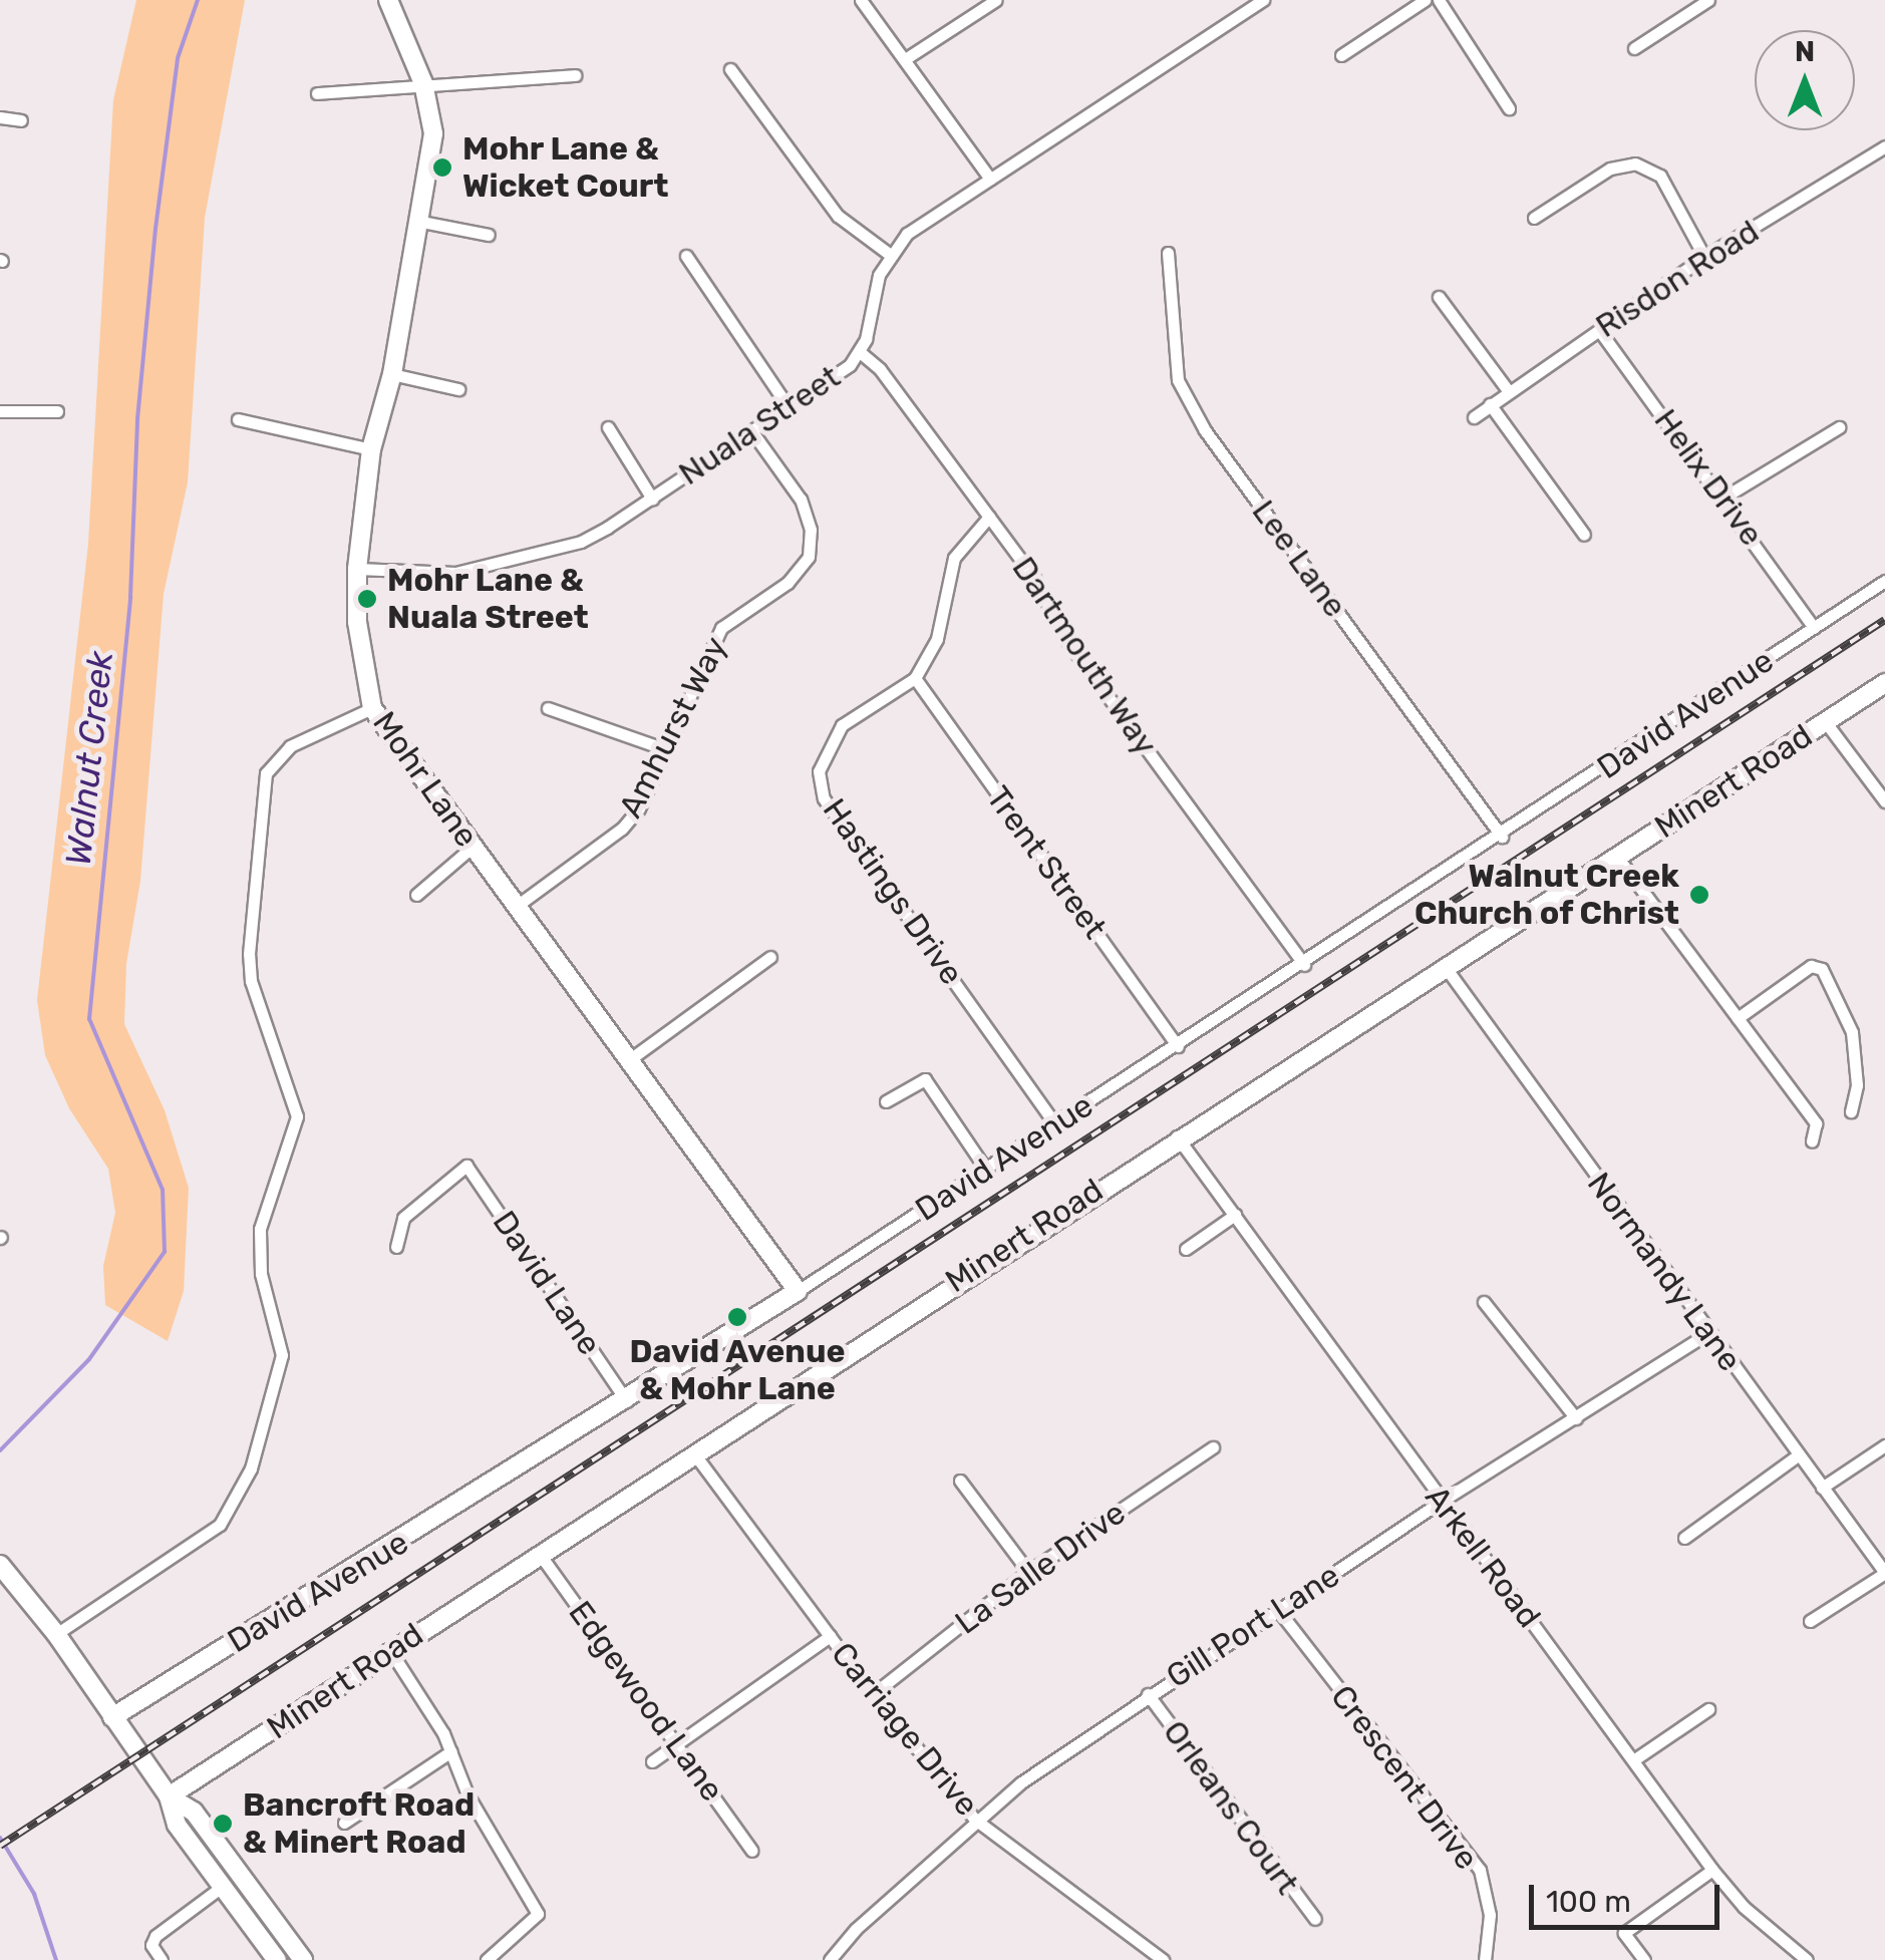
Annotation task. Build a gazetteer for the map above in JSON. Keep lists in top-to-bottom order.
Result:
{
  "streets": {
    "street": [
      "Risdon Road",
      "Nuala Street",
      "Helix Drive",
      "Lee Lane",
      "Dartmouth Way",
      "David Avenue",
      "Amhurst Way",
      "Mohr Lane",
      "Minert Road",
      "Trent Street",
      "Hastings Drive",
      "Normandy Lane",
      "David Lane",
      "Arkell Road",
      "La Salle Drive",
      "Gill Port Lane",
      "Edgewood Lane",
      "Carriage Drive",
      "Crescent Drive",
      "Orleans Court"
    ]
  },
  "crossings": [
    ["Risdon Road", "Helix Drive"],
    ["Nuala Street", "Dartmouth Way"],
    ["Nuala Street", "Amhurst Way"],
    ["Nuala Street", "Mohr Lane"],
    ["Helix Drive", "David Avenue"],
    ["Lee Lane", "David Avenue"],
    ["Dartmouth Way", "David Avenue"],
    ["Dartmouth Way", "Hastings Drive"],
    ["David Avenue", "Mohr Lane"],
    ["David Avenue", "Trent Street"],
    ["David Avenue", "Hastings Drive"],
    ["David Avenue", "David Lane"],
    ["Amhurst Way", "Mohr Lane"],
    ["Minert Road", "Normandy Lane"],
    ["Minert Road", "Arkell Road"],
    ["Minert Road", "Edgewood Lane"],
    ["Minert Road", "Carriage Drive"],
    ["Trent Street", "Hastings Drive"],
    ["Normandy Lane", "Gill Port Lane"],
    ["Arkell Road", "Gill Port Lane"],
    ["La Salle Drive", "Carriage Drive"],
    ["Gill Port Lane", "Carriage Drive"],
    ["Gill Port Lane", "Crescent Drive"],
    ["Gill Port Lane", "Orleans Court"]
  ],
  "water": ["Walnut Creek"],
  "places": [
    "Mohr Lane & Wicket Court",
    "Mohr Lane & Nuala Street",
    "Walnut Creek Church of Christ",
    "David Avenue & Mohr Lane",
    "Bancroft Road & Minert Road"
  ],
  "scale_bar": "100 m",
  "north": "top"
}
